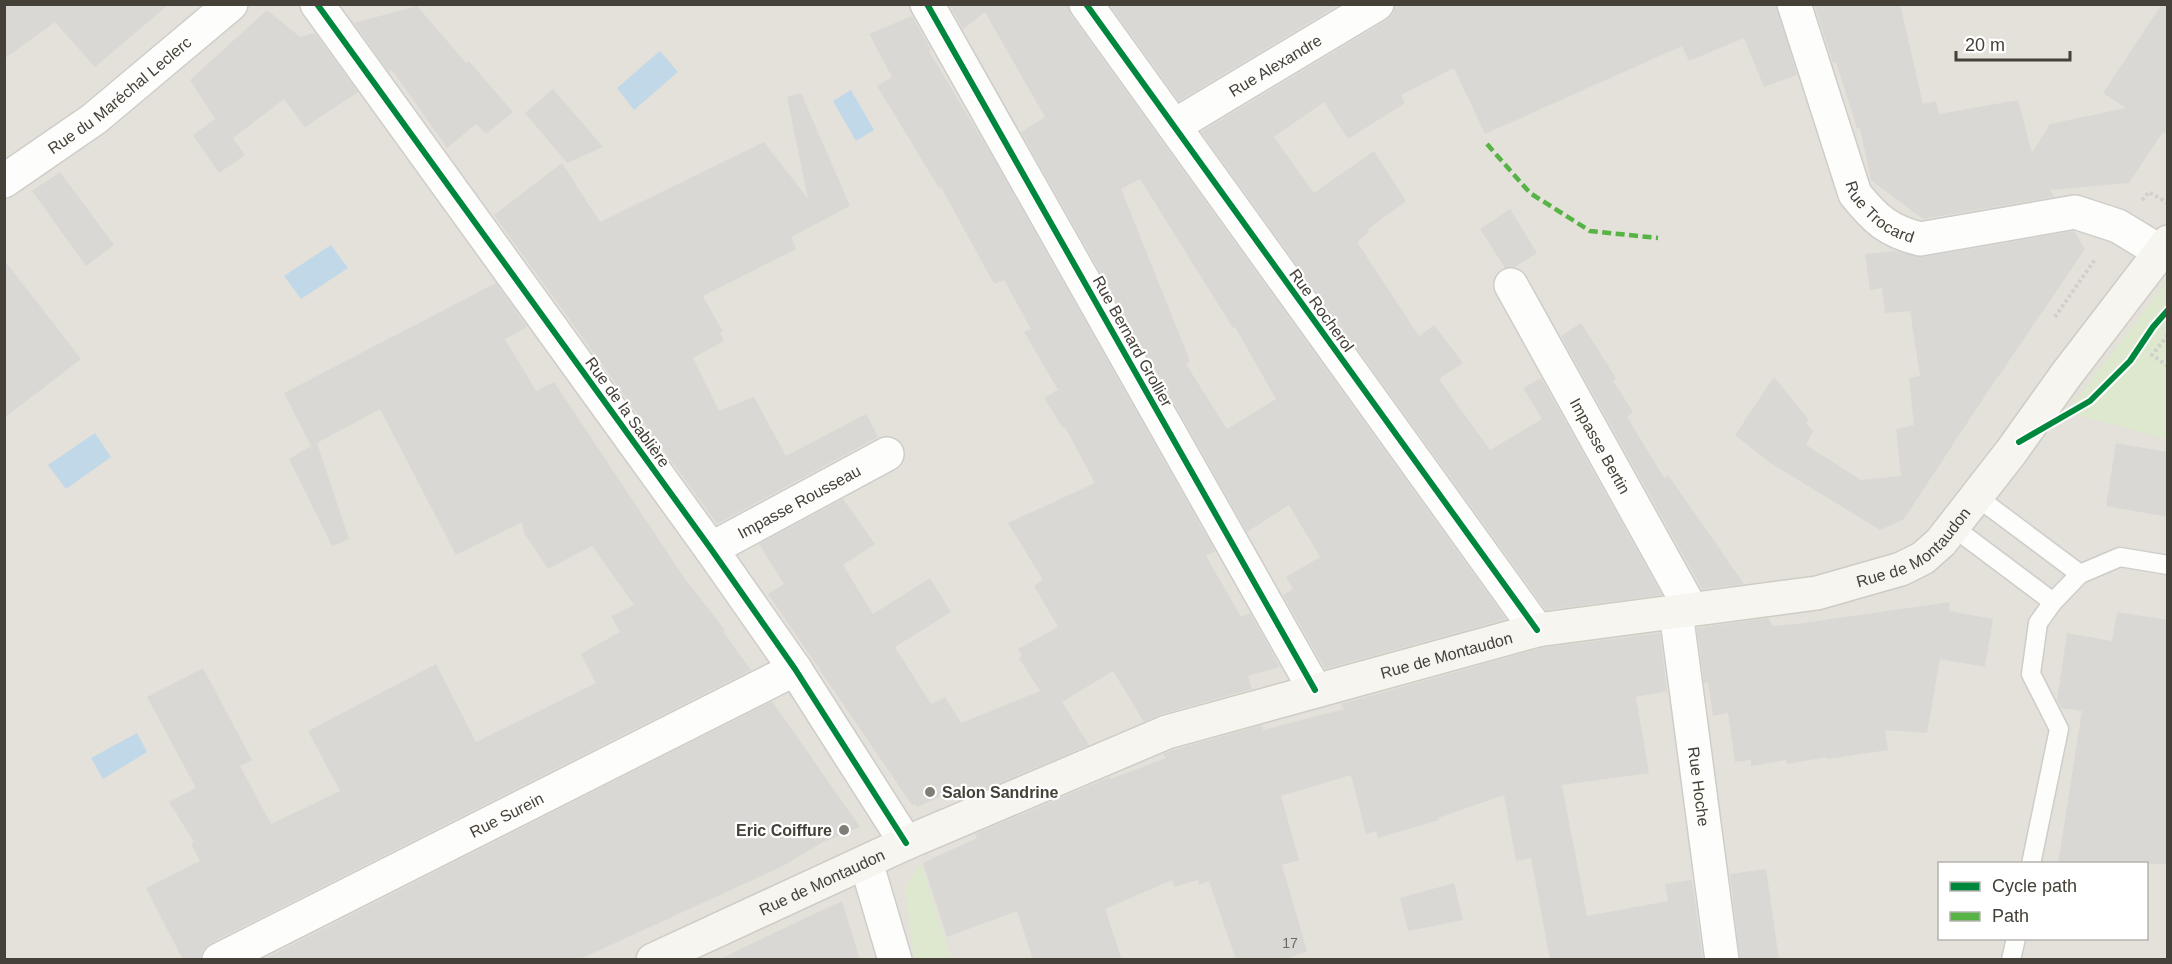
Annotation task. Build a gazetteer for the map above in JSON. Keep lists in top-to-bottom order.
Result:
{
  "streets": {
    "main road": ["Rue de Montaudon"],
    "street": [
      "Rue Alexandre",
      "Rue du Maréchal Leclerc",
      "Rue Trocard",
      "Rue Rocherol",
      "Rue Bernard Grollier",
      "Rue de la Sablière",
      "Impasse Bertin",
      "Impasse Rousseau",
      "Rue Hoche",
      "Rue Surein"
    ]
  },
  "crossings": [
    ["Rue Alexandre", "Rue Rocherol"],
    ["Rue Trocard", "Rue de Montaudon"],
    ["Rue Rocherol", "Rue de Montaudon"],
    ["Rue Bernard Grollier", "Rue de Montaudon"],
    ["Rue de la Sablière", "Impasse Rousseau"],
    ["Rue de la Sablière", "Rue de Montaudon"],
    ["Rue de la Sablière", "Rue Surein"],
    ["Impasse Bertin", "Rue de Montaudon"],
    ["Impasse Bertin", "Rue Hoche"],
    ["Rue de Montaudon", "Rue Hoche"]
  ],
  "places": ["Salon Sandrine", "Eric Coiffure"],
  "house_numbers": ["17"],
  "legend": ["Cycle path", "Path"],
  "scale_bar": "20 m"
}
